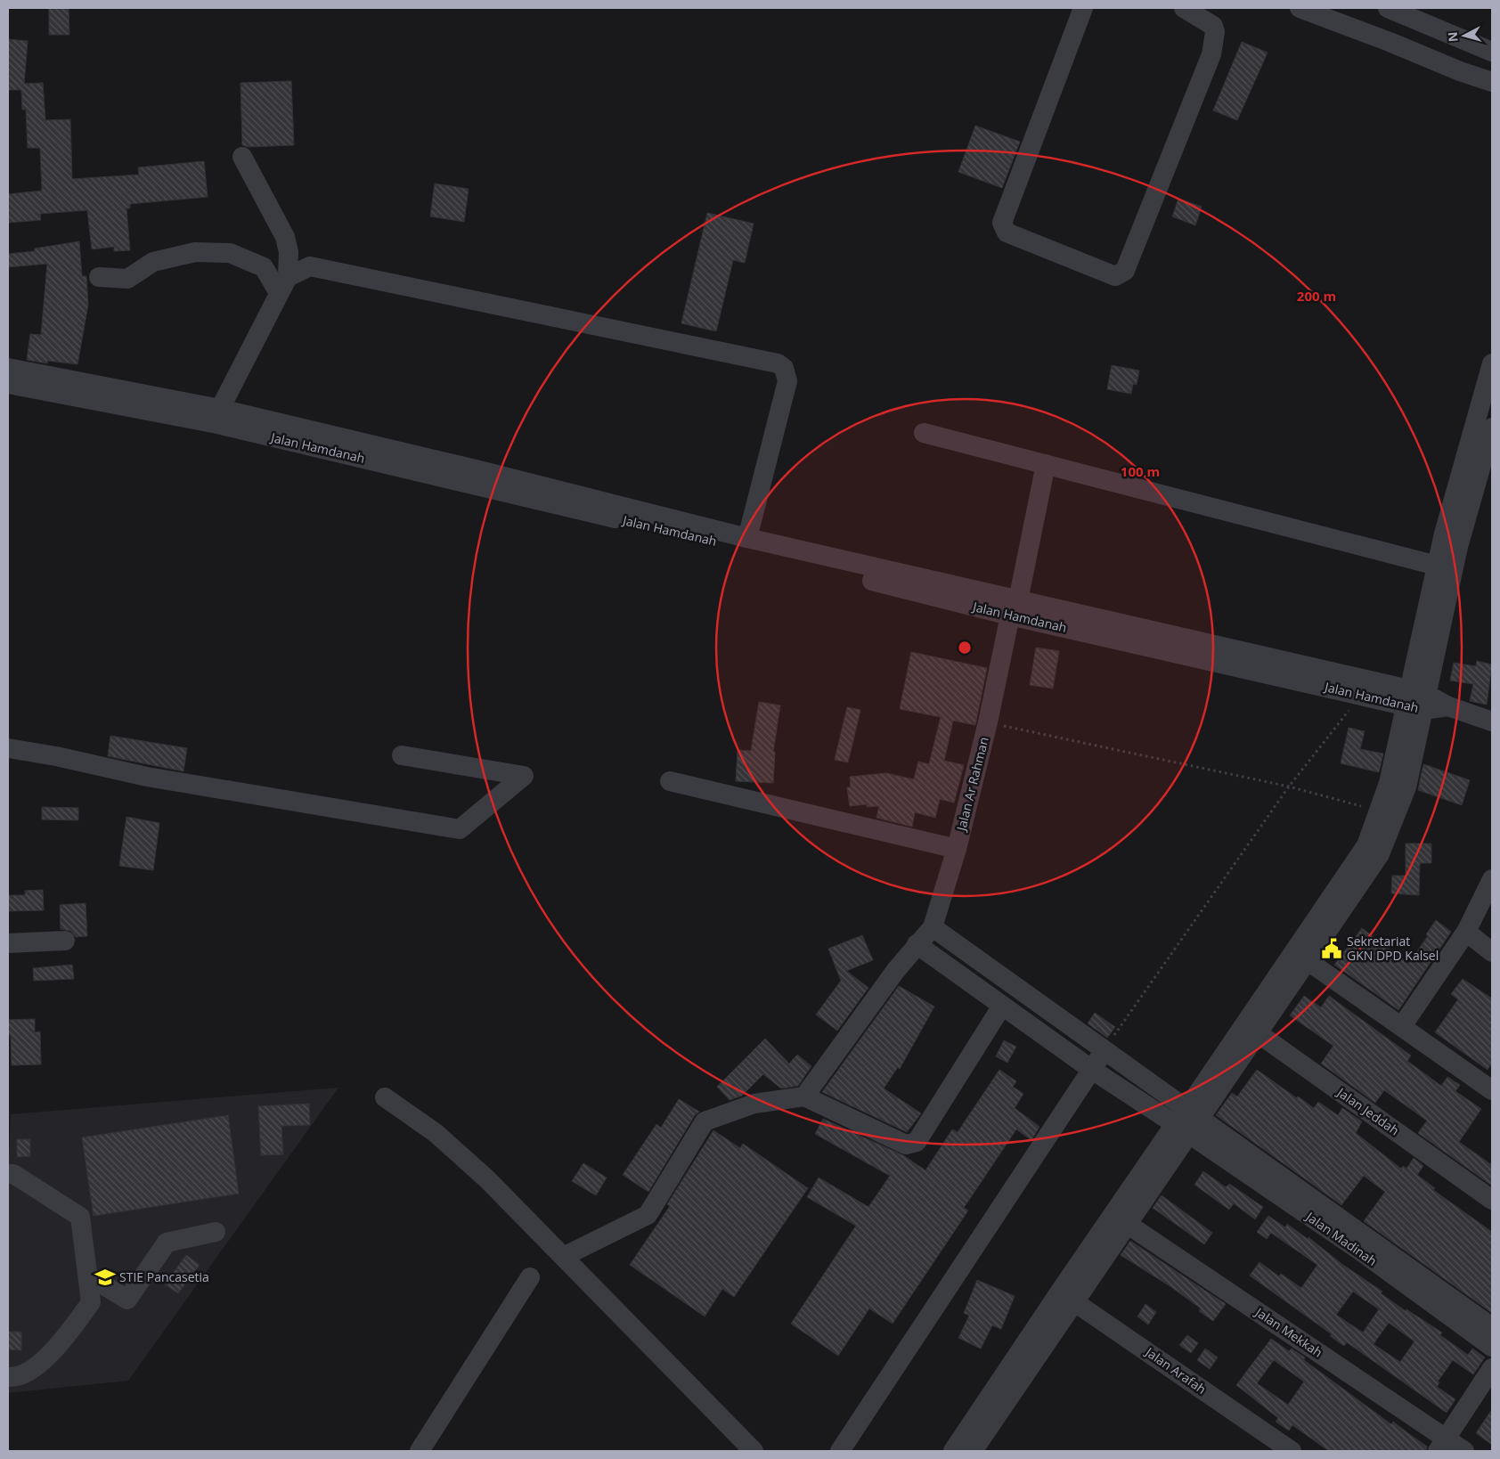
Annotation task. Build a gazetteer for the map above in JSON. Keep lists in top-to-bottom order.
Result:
{
  "streets": {
    "street": [
      "Jalan Hamdanah",
      "Jalan Ar Rahman",
      "Jalan Jeddah",
      "Jalan Madinah",
      "Jalan Mekkah",
      "Jalan Arafah"
    ]
  },
  "crossings": [
    ["Jalan Hamdanah", "Jalan Ar Rahman"]
  ],
  "places": {
    "public building": ["Sekretariat GKN DPD Kalsel"],
    "school or university": ["STIE Pancasetia"]
  },
  "north": "left",
  "rings": ["200 m", "100 m"]
}
